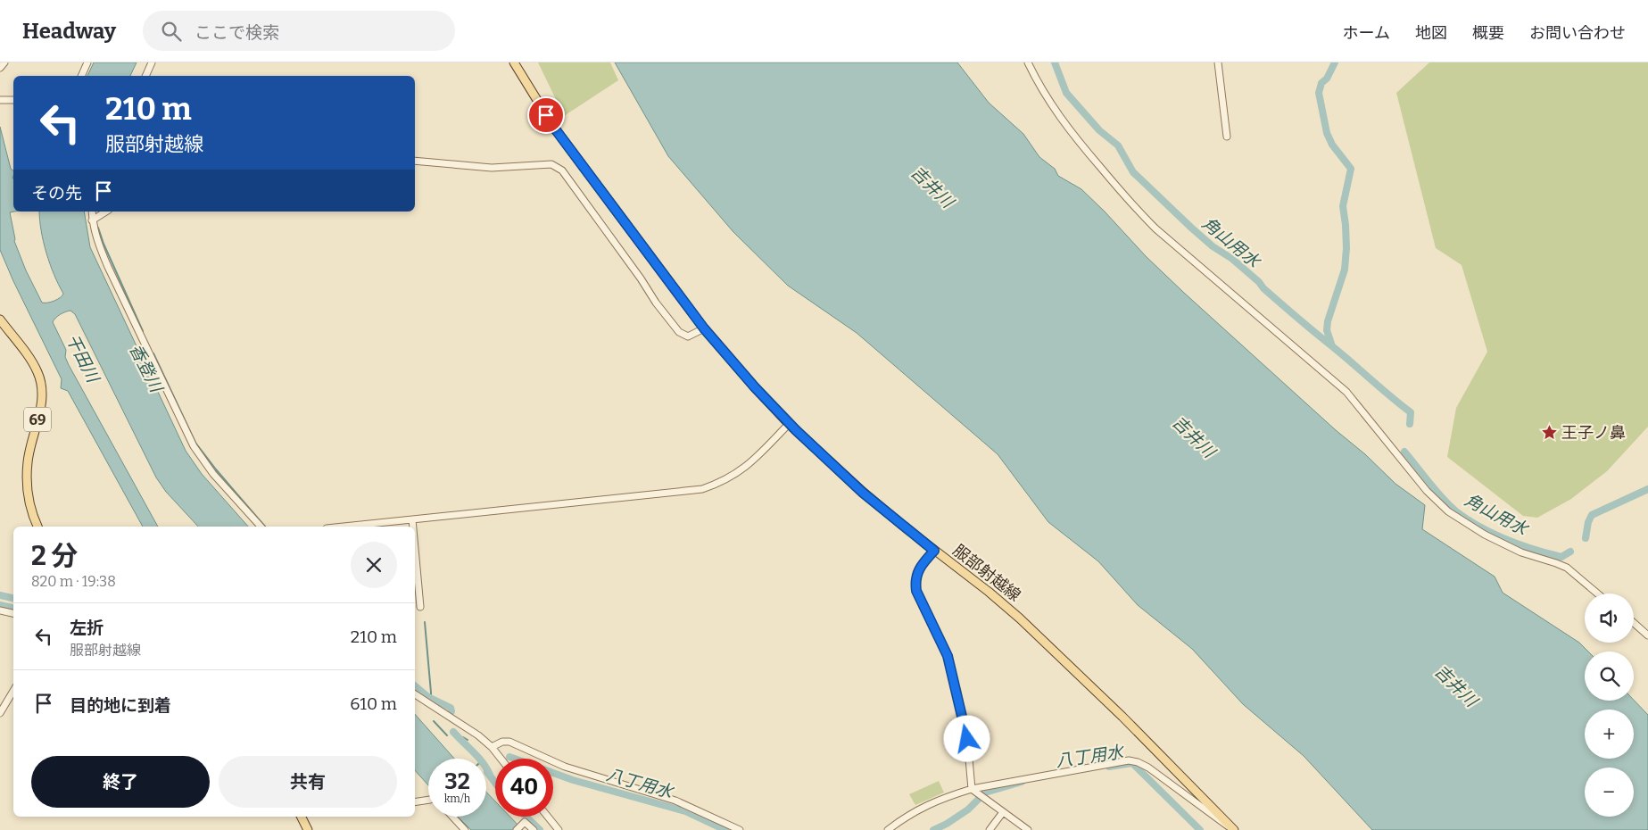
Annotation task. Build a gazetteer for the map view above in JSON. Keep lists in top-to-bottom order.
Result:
{
  "streets": {
    "main road": ["69", "服部射越線"]
  },
  "water": [
    "吉井川",
    "角山用水",
    "干田川",
    "香登川",
    "八丁用水"
  ],
  "places": {
    "place": ["王子ノ鼻"]
  },
  "page": {
    "header": "Headway",
    "search": "ここで検索",
    "nav": [
      "ホーム",
      "地図",
      "概要",
      "お問い合わせ"
    ],
    "turn": ["210 m", "服部射越線"],
    "then": "その先",
    "heading": ["2 分", "820 m · 19:38"],
    "map_buttons": ["+", "−"],
    "list": [
      {
        "name": "左折",
        "note": "服部射越線",
        "value": "210 m"
      },
      {
        "name": "目的地に到着",
        "value": "610 m"
      }
    ],
    "buttons": ["終了", "共有"],
    "speed": "32 km/h",
    "limit": "40"
  }
}
